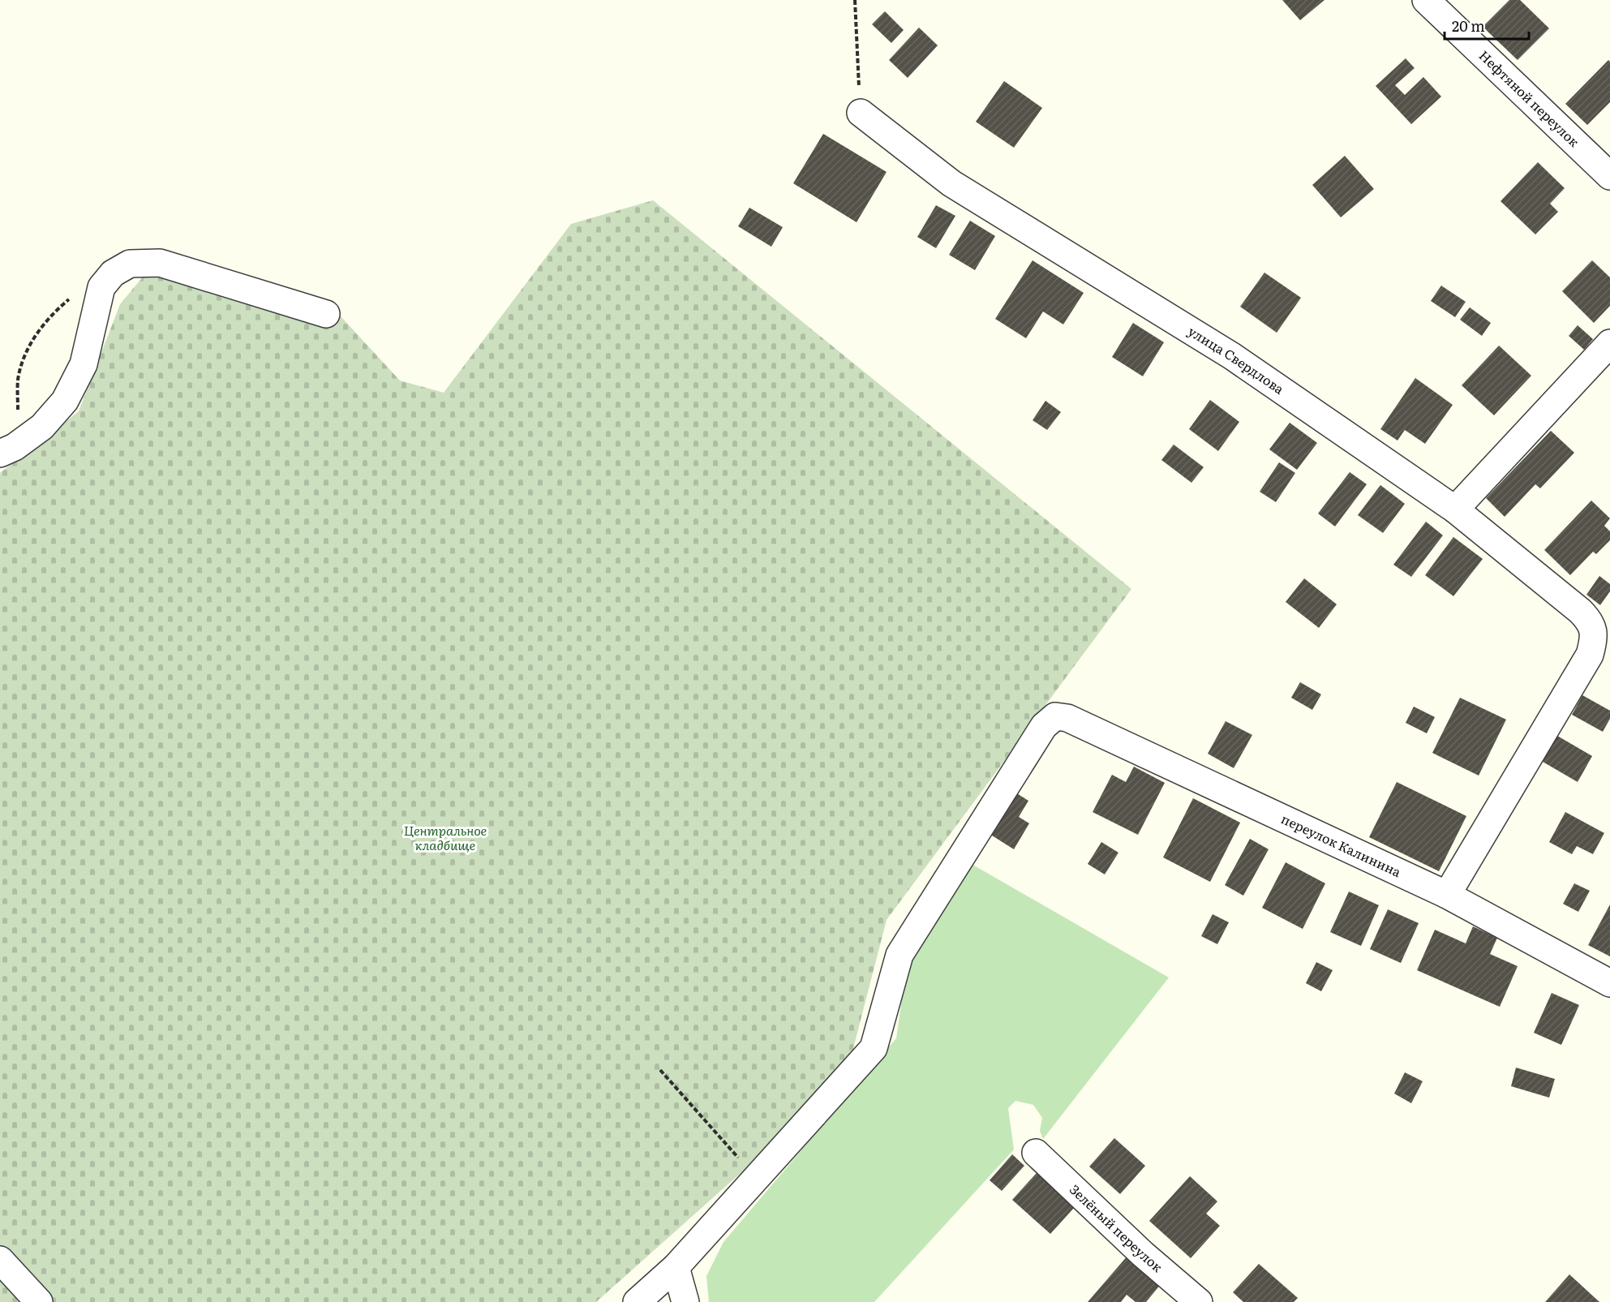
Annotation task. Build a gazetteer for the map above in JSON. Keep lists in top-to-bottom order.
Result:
{
  "streets": {
    "street": [
      "Нефтяной переулок",
      "улица Свердлова",
      "переулок Калинина",
      "Зелёный переулок"
    ]
  },
  "crossings": [
    ["улица Свердлова", "переулок Калинина"]
  ],
  "parks": ["Центральное кладбище"],
  "scale_bar": "20 m"
}
